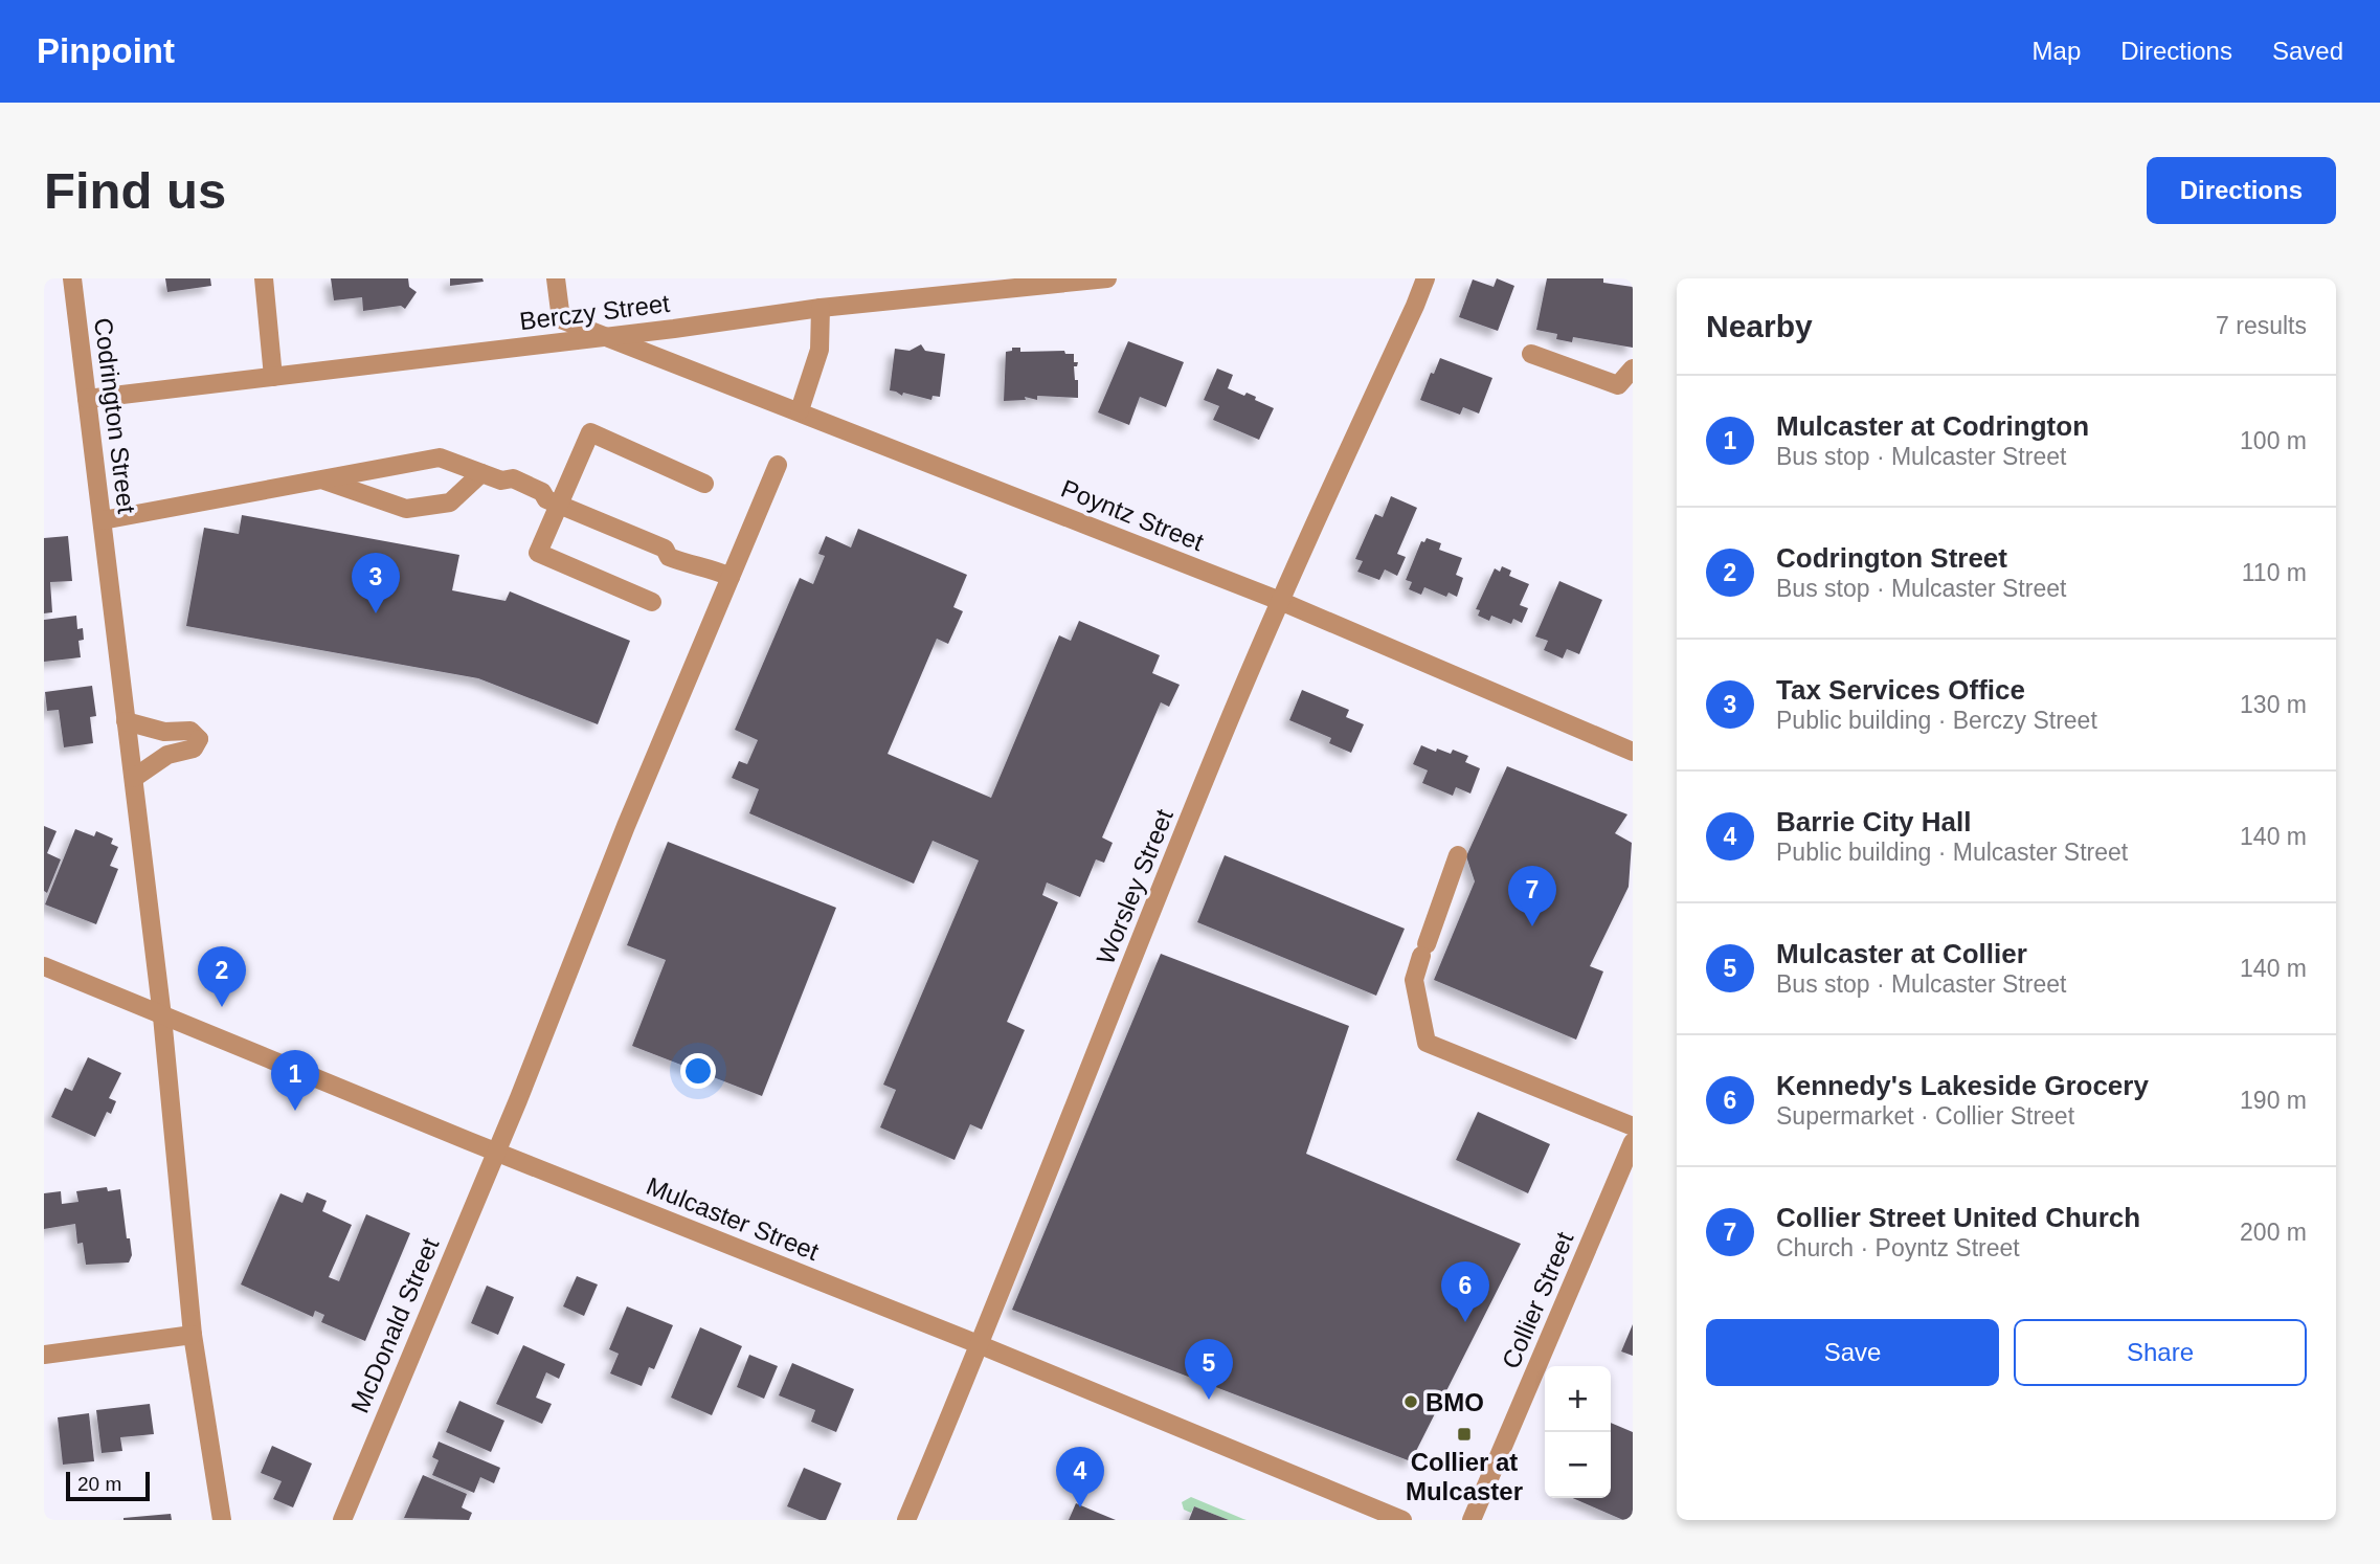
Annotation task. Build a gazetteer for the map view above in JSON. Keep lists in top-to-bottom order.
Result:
{
  "streets": {
    "street": [
      "Berczy Street",
      "Codrington Street",
      "Poyntz Street",
      "Worsley Street",
      "Mulcaster Street",
      "Collier Street",
      "McDonald Street"
    ]
  },
  "crossings": [
    ["Berczy Street", "Codrington Street"],
    ["Berczy Street", "Poyntz Street"],
    ["Codrington Street", "Mulcaster Street"],
    ["Poyntz Street", "Worsley Street"],
    ["Worsley Street", "Mulcaster Street"],
    ["Mulcaster Street", "McDonald Street"]
  ],
  "places": {
    "other": ["BMO"],
    "transit": ["Collier at Mulcaster"]
  },
  "scale_bar": "20 m",
  "page": {
    "header": "Pinpoint",
    "nav": ["Map", "Directions", "Saved"],
    "buttons": [
      "Directions",
      ["Save", "Share"]
    ],
    "title": "Find us",
    "heading": ["Nearby", "7 results"],
    "list": [
      {
        "mark": "1",
        "name": "Mulcaster at Codrington",
        "note": "Bus stop · Mulcaster Street",
        "value": "100 m"
      },
      {
        "mark": "2",
        "name": "Codrington Street",
        "note": "Bus stop · Mulcaster Street",
        "value": "110 m"
      },
      {
        "mark": "3",
        "name": "Tax Services Office",
        "note": "Public building · Berczy Street",
        "value": "130 m"
      },
      {
        "mark": "4",
        "name": "Barrie City Hall",
        "note": "Public building · Mulcaster Street",
        "value": "140 m"
      },
      {
        "mark": "5",
        "name": "Mulcaster at Collier",
        "note": "Bus stop · Mulcaster Street",
        "value": "140 m"
      },
      {
        "mark": "6",
        "name": "Kennedy's Lakeside Grocery",
        "note": "Supermarket · Collier Street",
        "value": "190 m"
      },
      {
        "mark": "7",
        "name": "Collier Street United Church",
        "note": "Church · Poyntz Street",
        "value": "200 m"
      }
    ],
    "pins": [
      "3",
      "7",
      "2",
      "1",
      "6",
      "5",
      "4"
    ],
    "map_buttons": ["+", "−"],
    "scale": "20 m"
  }
}
